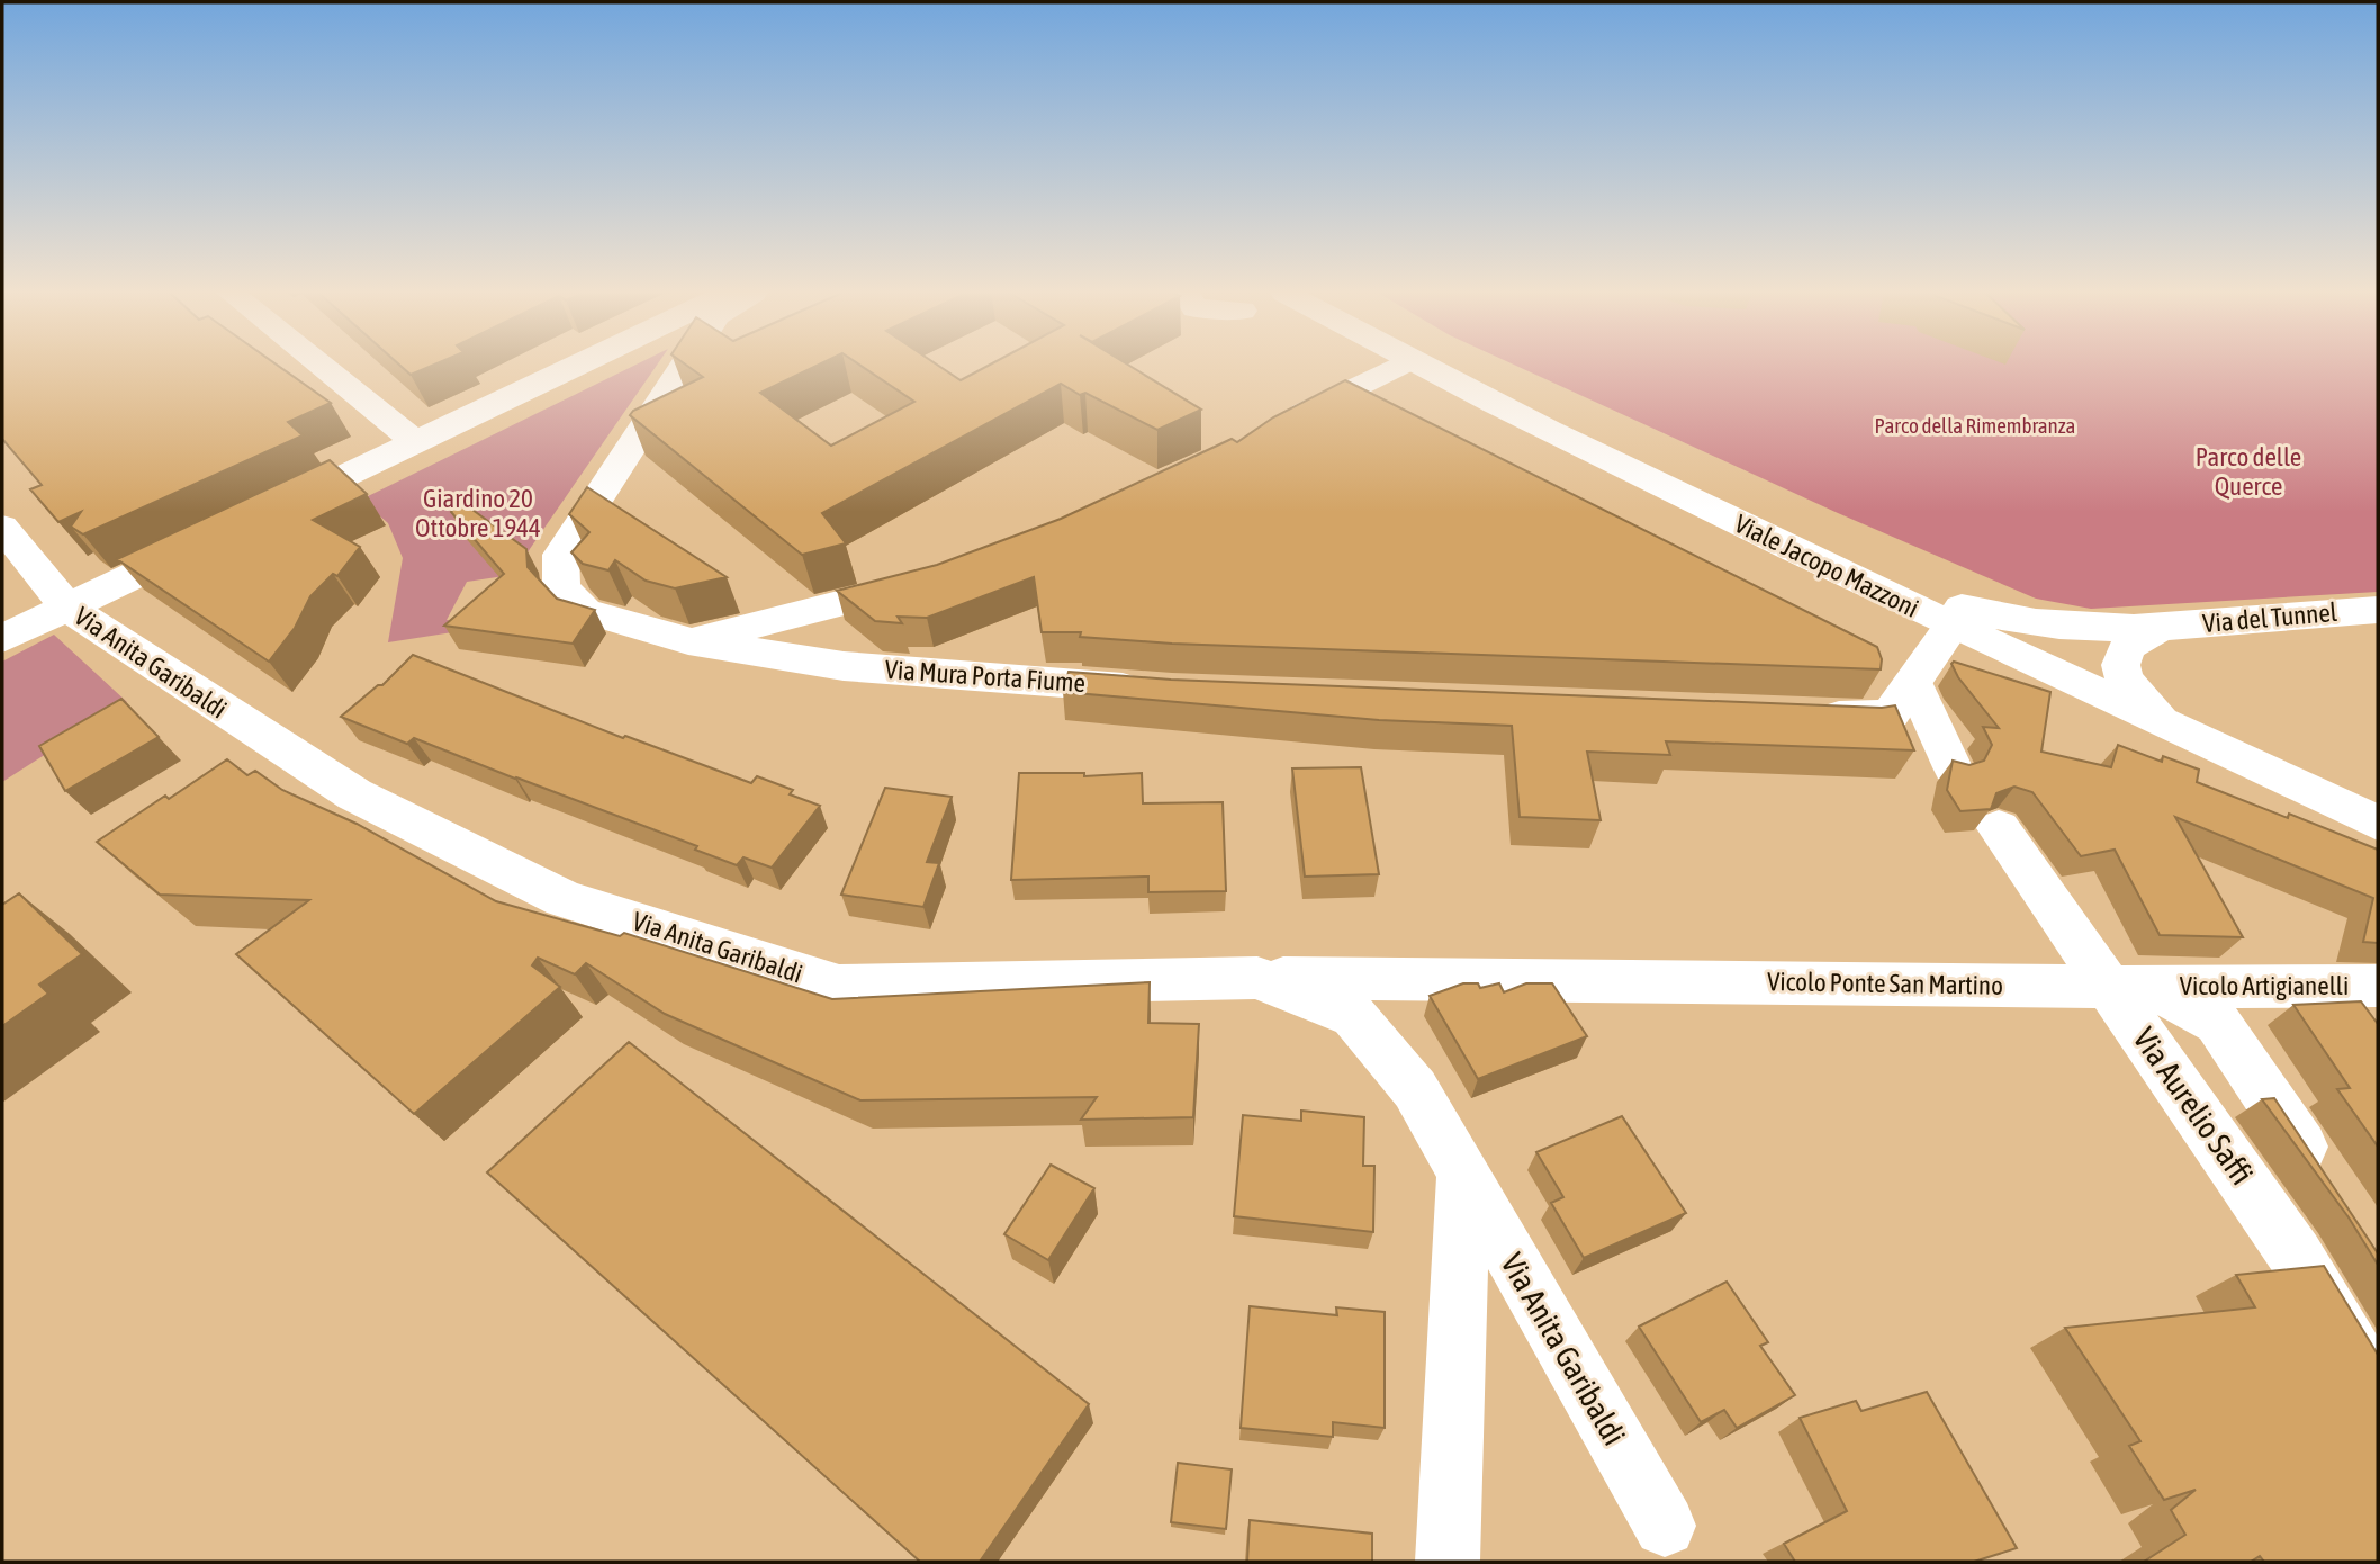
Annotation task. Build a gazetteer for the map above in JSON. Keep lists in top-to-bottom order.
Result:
{
  "streets": {
    "street": [
      "Viale Jacopo Mazzoni",
      "Via del Tunnel",
      "Via Anita Garibaldi",
      "Via Mura Porta Fiume",
      "Vicolo Ponte San Martino",
      "Vicolo Artigianelli",
      "Via Aurelio Saffi"
    ]
  },
  "crossings": [
    ["Viale Jacopo Mazzoni", "Via del Tunnel"],
    ["Via Anita Garibaldi", "Vicolo Ponte San Martino"],
    ["Vicolo Ponte San Martino", "Vicolo Artigianelli"]
  ],
  "parks": ["Parco della Rimembranza", "Parco delle Querce", "Giardino 20 Ottobre 1944"]
}
